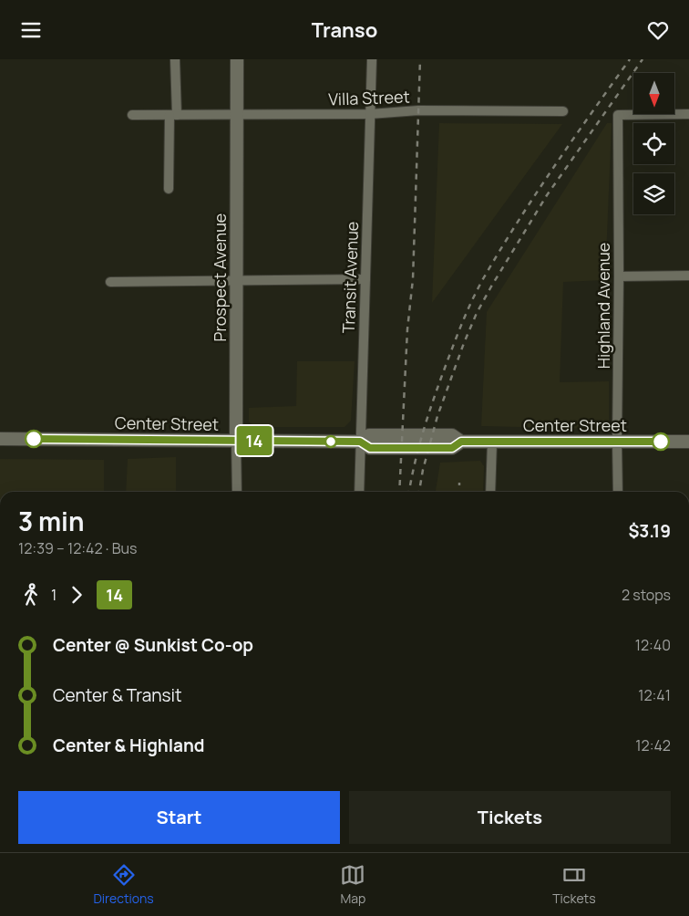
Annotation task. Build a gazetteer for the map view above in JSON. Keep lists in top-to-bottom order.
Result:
{
  "streets": {
    "main road": ["Prospect Avenue", "Center Street"],
    "street": ["Villa Street", "Transit Avenue", "Highland Avenue"]
  },
  "crossings": [
    ["Villa Street", "Prospect Avenue"],
    ["Villa Street", "Transit Avenue"],
    ["Prospect Avenue", "Center Street"],
    ["Transit Avenue", "Center Street"],
    ["Highland Avenue", "Center Street"]
  ],
  "lines": ["bus line 14"],
  "north": "bottom",
  "page": {
    "header": "Transo",
    "on_map": "14",
    "heading": ["3 min", "12:39 – 12:42 · Bus", "$3.19"],
    "legs": ["1", "14", "2 stops"],
    "list": [
      {
        "name": "Center @ Sunkist Co-op",
        "value": "12:40"
      },
      {
        "name": "Center & Transit",
        "value": "12:41"
      },
      {
        "name": "Center & Highland",
        "value": "12:42"
      }
    ],
    "buttons": ["Start", "Tickets"],
    "tabs": ["Directions", "Map", "Tickets"]
  }
}
